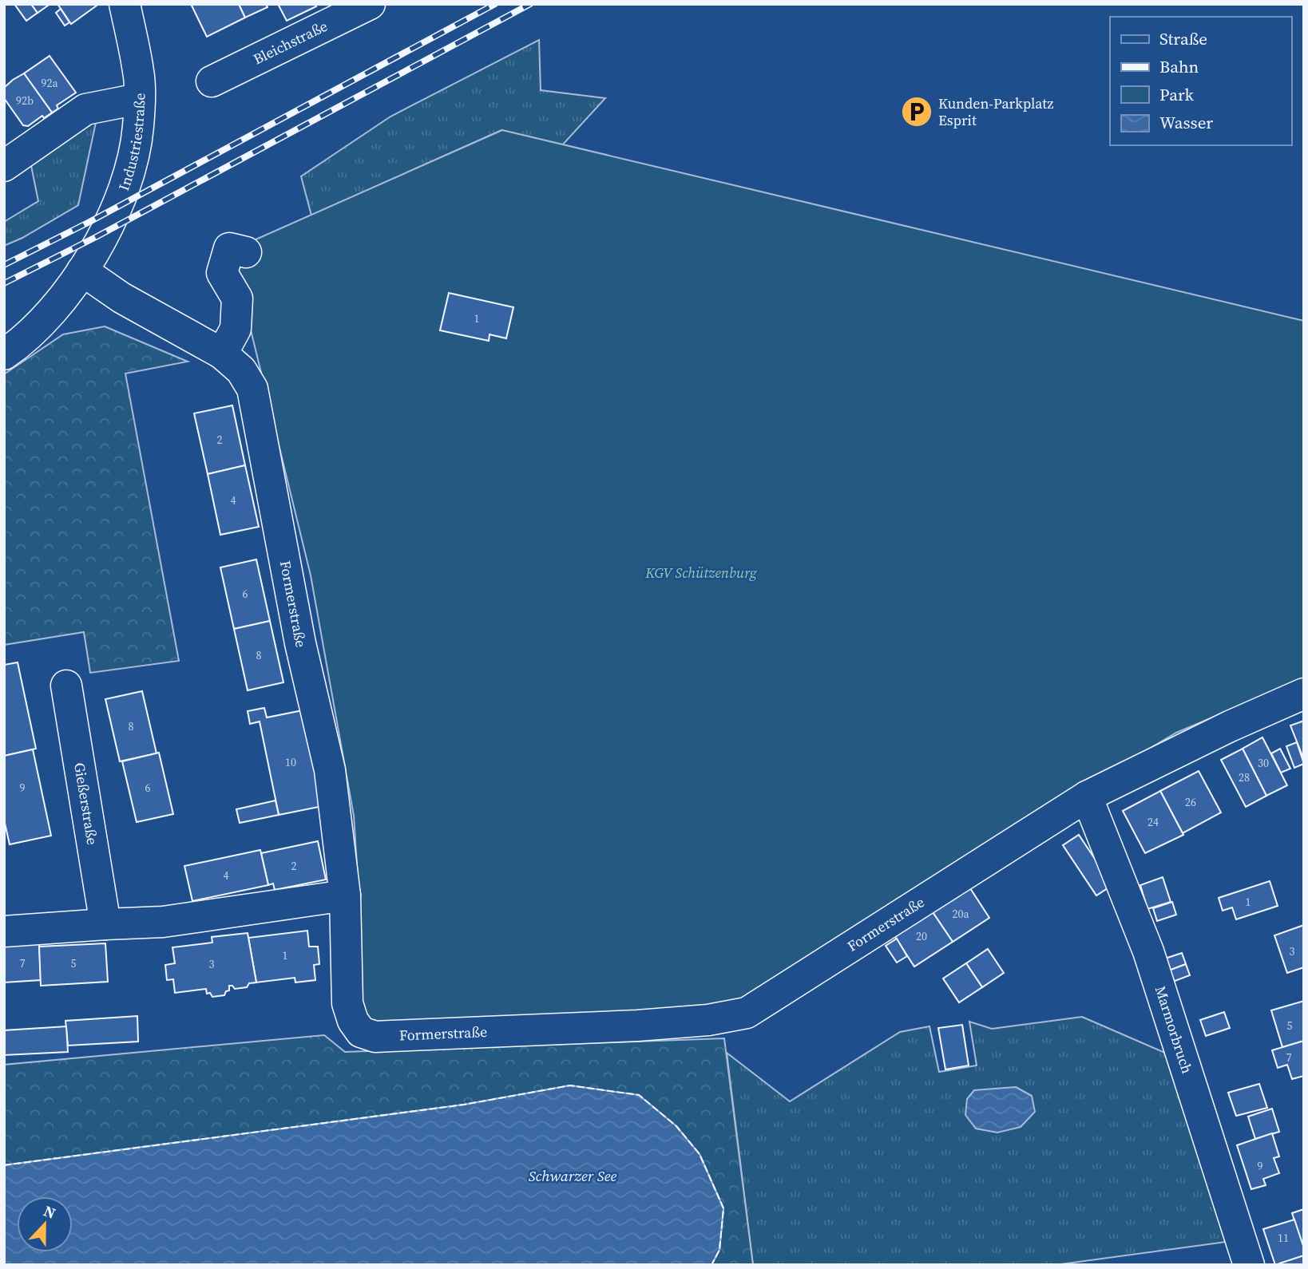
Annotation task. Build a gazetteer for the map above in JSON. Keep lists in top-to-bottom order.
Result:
{
  "streets": {
    "street": [
      "Bleichstraße",
      "Industriestraße",
      "Formerstraße",
      "Gießerstraße",
      "Marmorbruch"
    ]
  },
  "crossings": [
    ["Industriestraße", "Formerstraße"],
    ["Formerstraße", "Marmorbruch"]
  ],
  "water": ["Schwarzer See"],
  "parks": ["KGV Schützenburg"],
  "places": {
    "parking": ["Kunden-Parkplatz Esprit"]
  },
  "house_numbers": [
    "92a",
    "92b",
    "1",
    "2",
    "4",
    "6",
    "8",
    "8",
    "10",
    "30",
    "28",
    "9",
    "6",
    "26",
    "24",
    "2",
    "4",
    "1",
    "20a",
    "20",
    "3",
    "1",
    "7",
    "5",
    "3",
    "5",
    "7",
    "9",
    "11"
  ],
  "legend": [
    "Straße",
    "Bahn",
    "Park",
    "Wasser"
  ],
  "north": "top"
}
